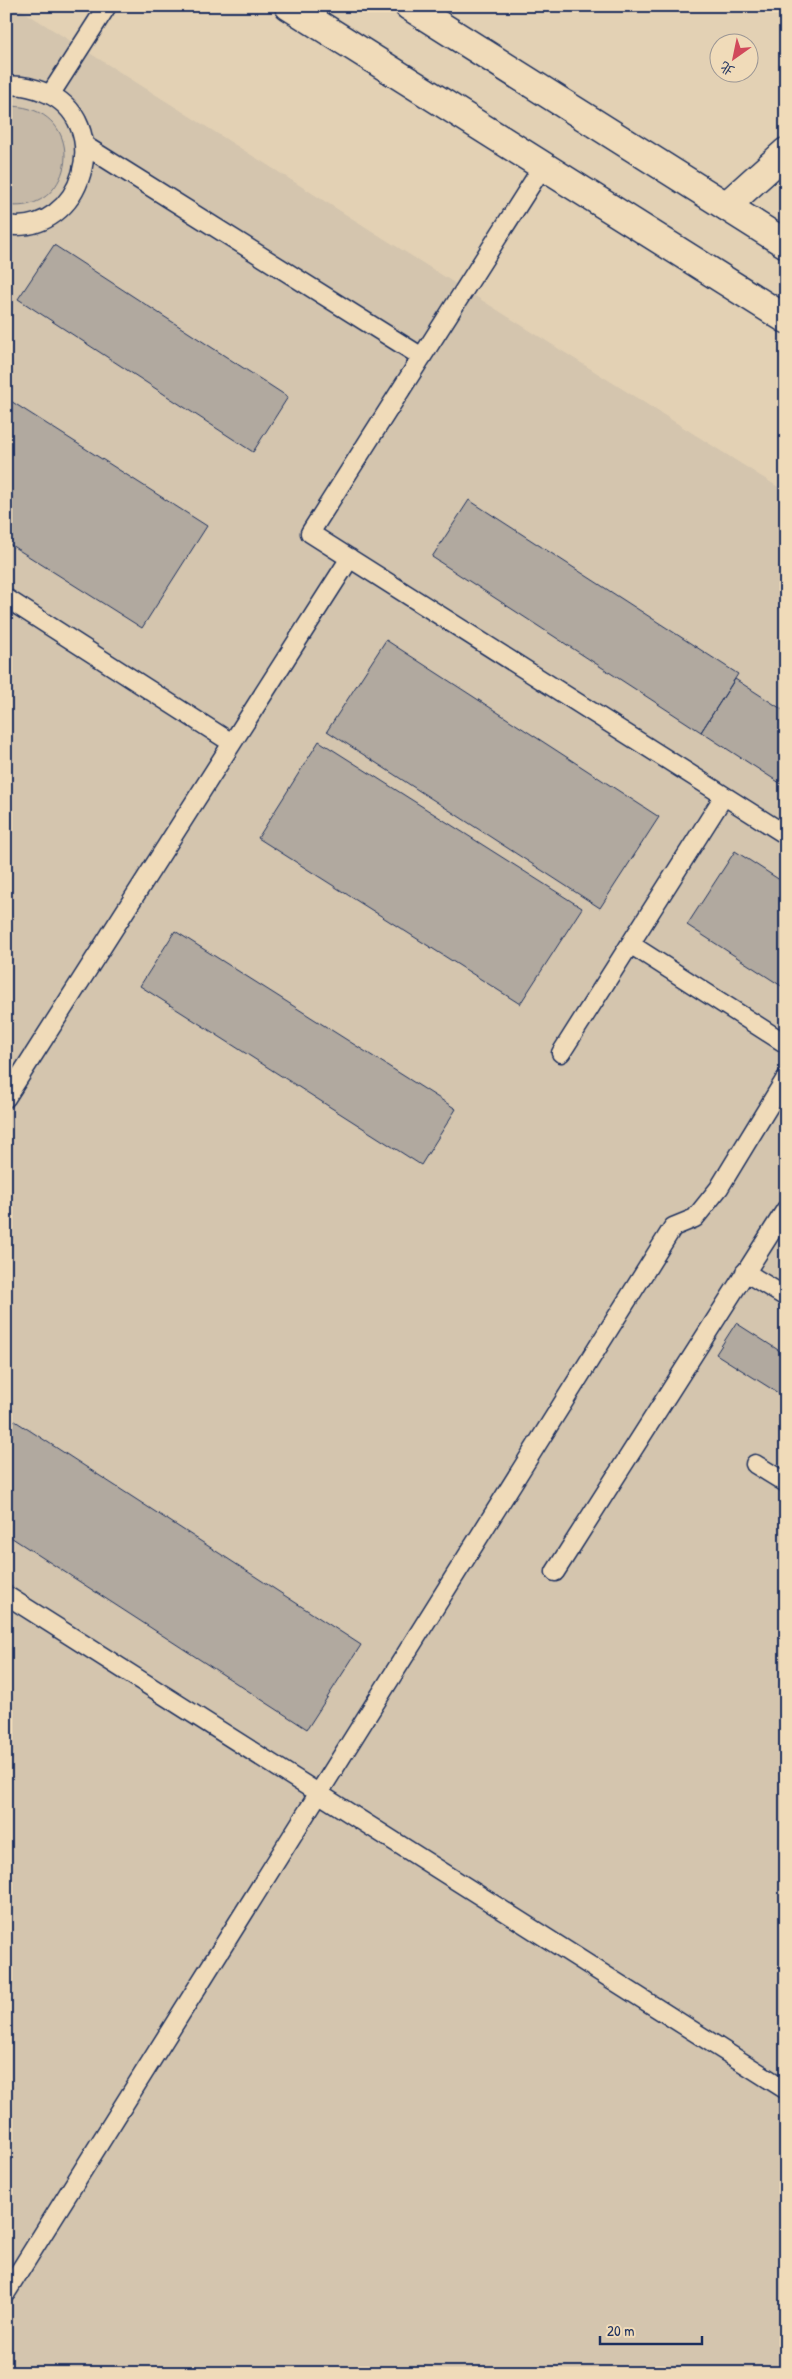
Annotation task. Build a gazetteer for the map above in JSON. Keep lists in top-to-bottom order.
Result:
{
  "scale_bar": "20 m",
  "north": "bottom left"
}
